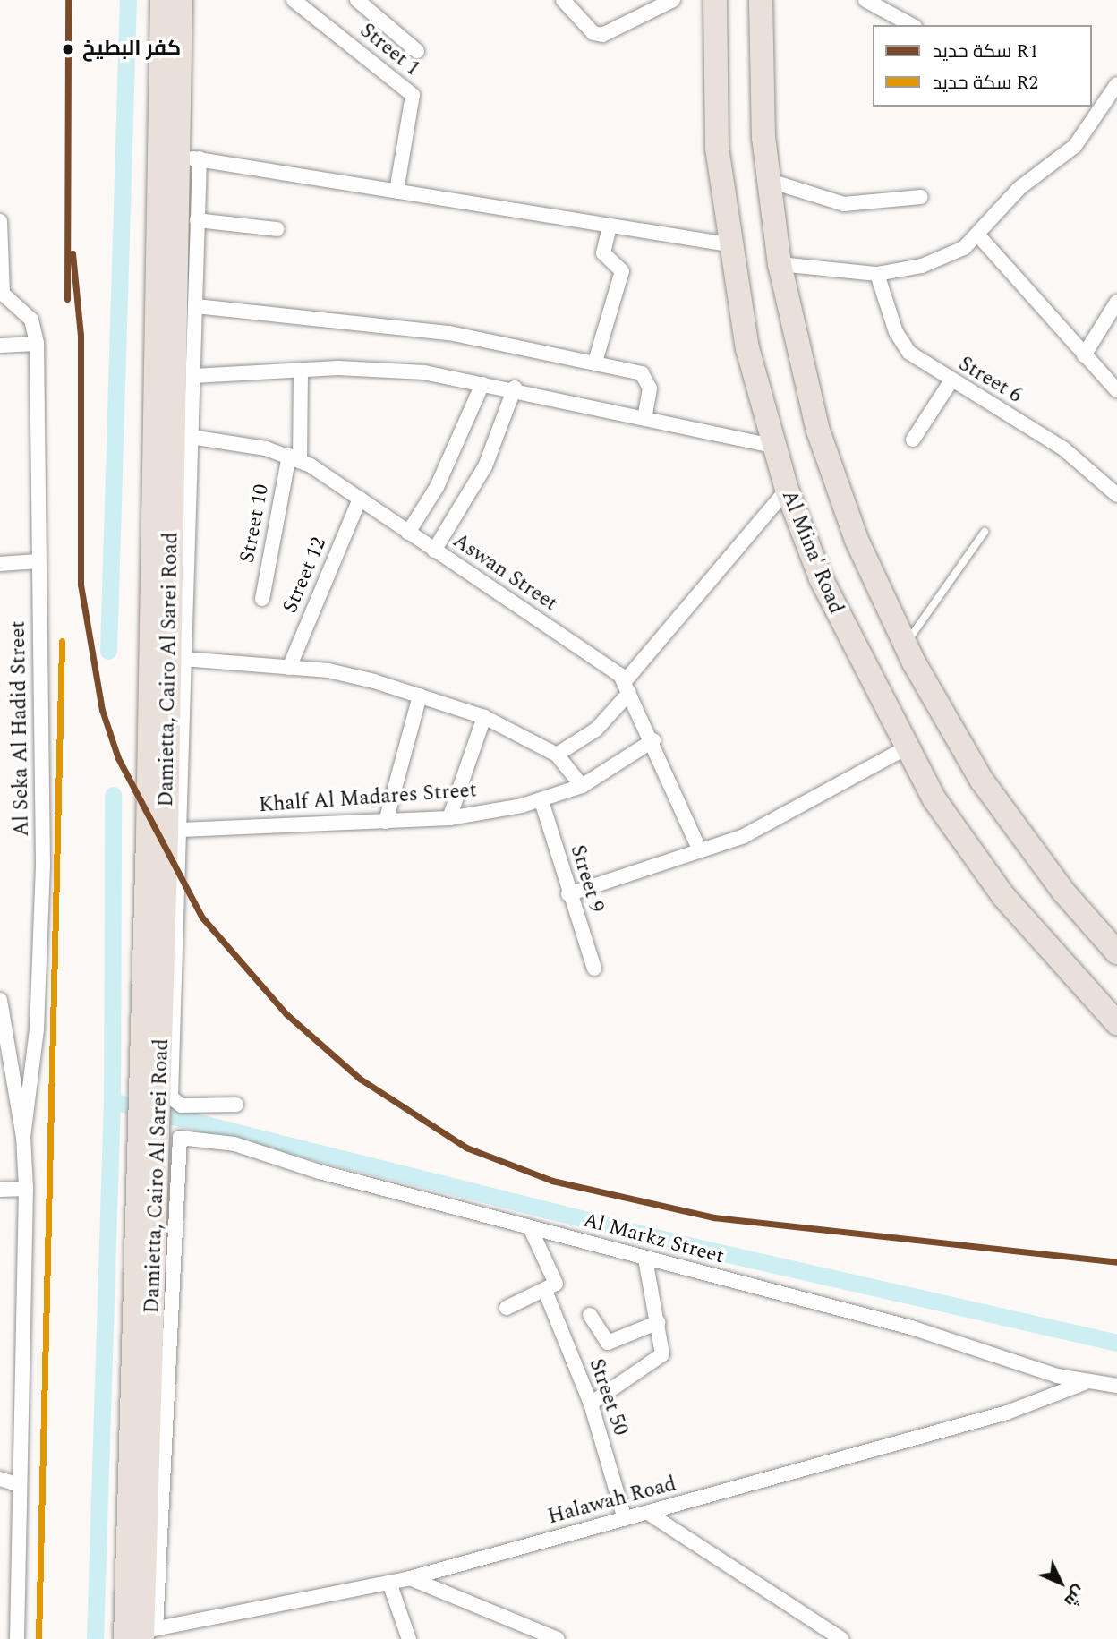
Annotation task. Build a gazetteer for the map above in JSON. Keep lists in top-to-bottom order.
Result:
{
  "streets": {
    "highway": ["Al Mina' Road", "Damietta, Cairo Al Sarei Road"],
    "street": [
      "Street 1",
      "Street 6",
      "Street 10",
      "Aswan Street",
      "Street 12",
      "Al Seka Al Hadid Street",
      "Khalf Al Madares Street",
      "Street 9",
      "Al Markz Street",
      "Street 50",
      "Halawah Road"
    ]
  },
  "crossings": [
    ["Street 10", "Aswan Street"],
    ["Aswan Street", "Street 12"],
    ["Aswan Street", "Khalf Al Madares Street"],
    ["Damietta, Cairo Al Sarei Road", "Al Markz Street"],
    ["Damietta, Cairo Al Sarei Road", "Halawah Road"],
    ["Khalf Al Madares Street", "Street 9"],
    ["Al Markz Street", "Halawah Road"],
    ["Street 50", "Halawah Road"]
  ],
  "places": ["كفر البطيخ"],
  "lines": ["rail line R1", "rail line R2"],
  "legend": ["سكة حديد R1", "سكة حديد R2"],
  "north": "bottom right"
}
